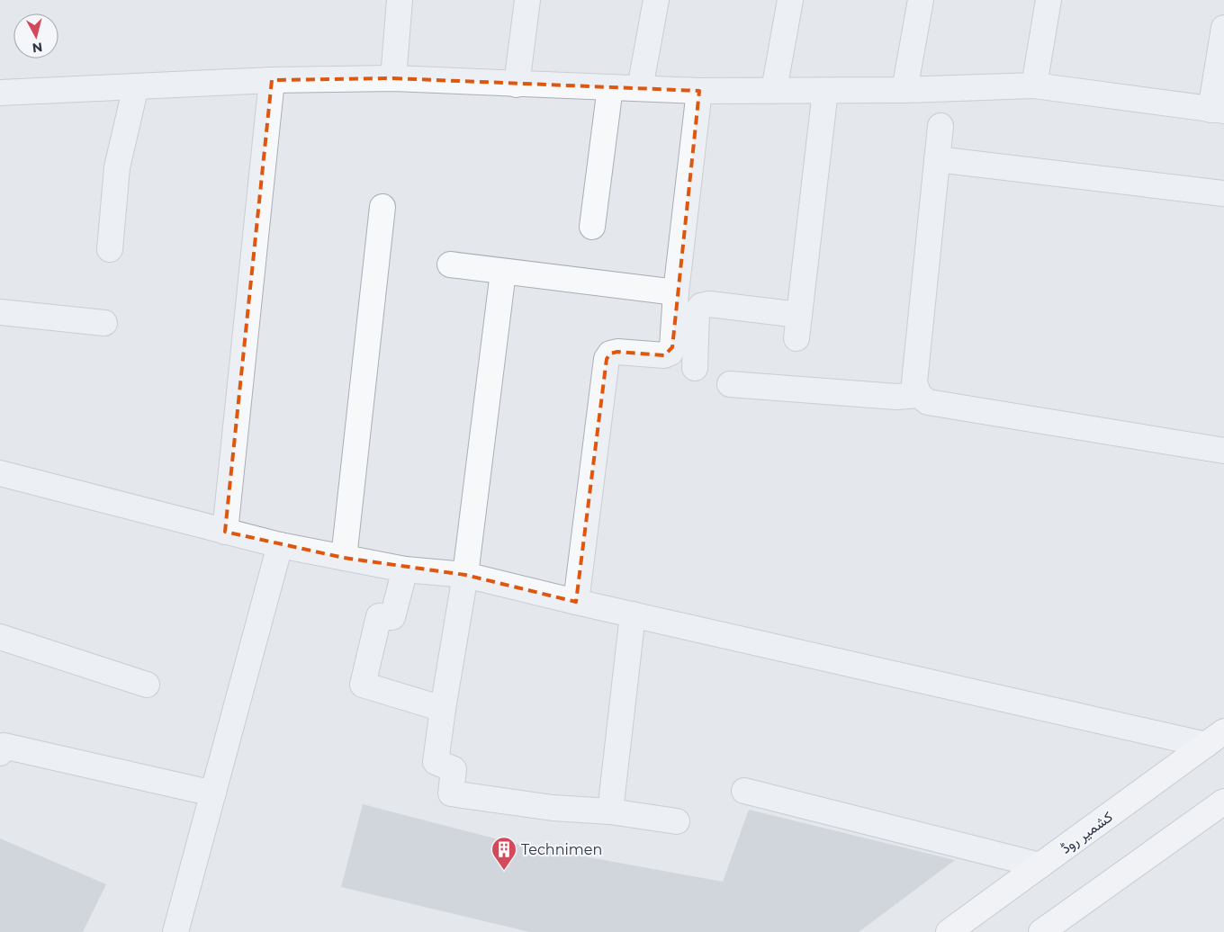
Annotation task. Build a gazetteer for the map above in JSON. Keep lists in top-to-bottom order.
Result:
{
  "streets": {
    "main road": ["کشمیر روڈ"]
  },
  "places": {
    "building": ["Technimen"]
  },
  "north": "bottom"
}
